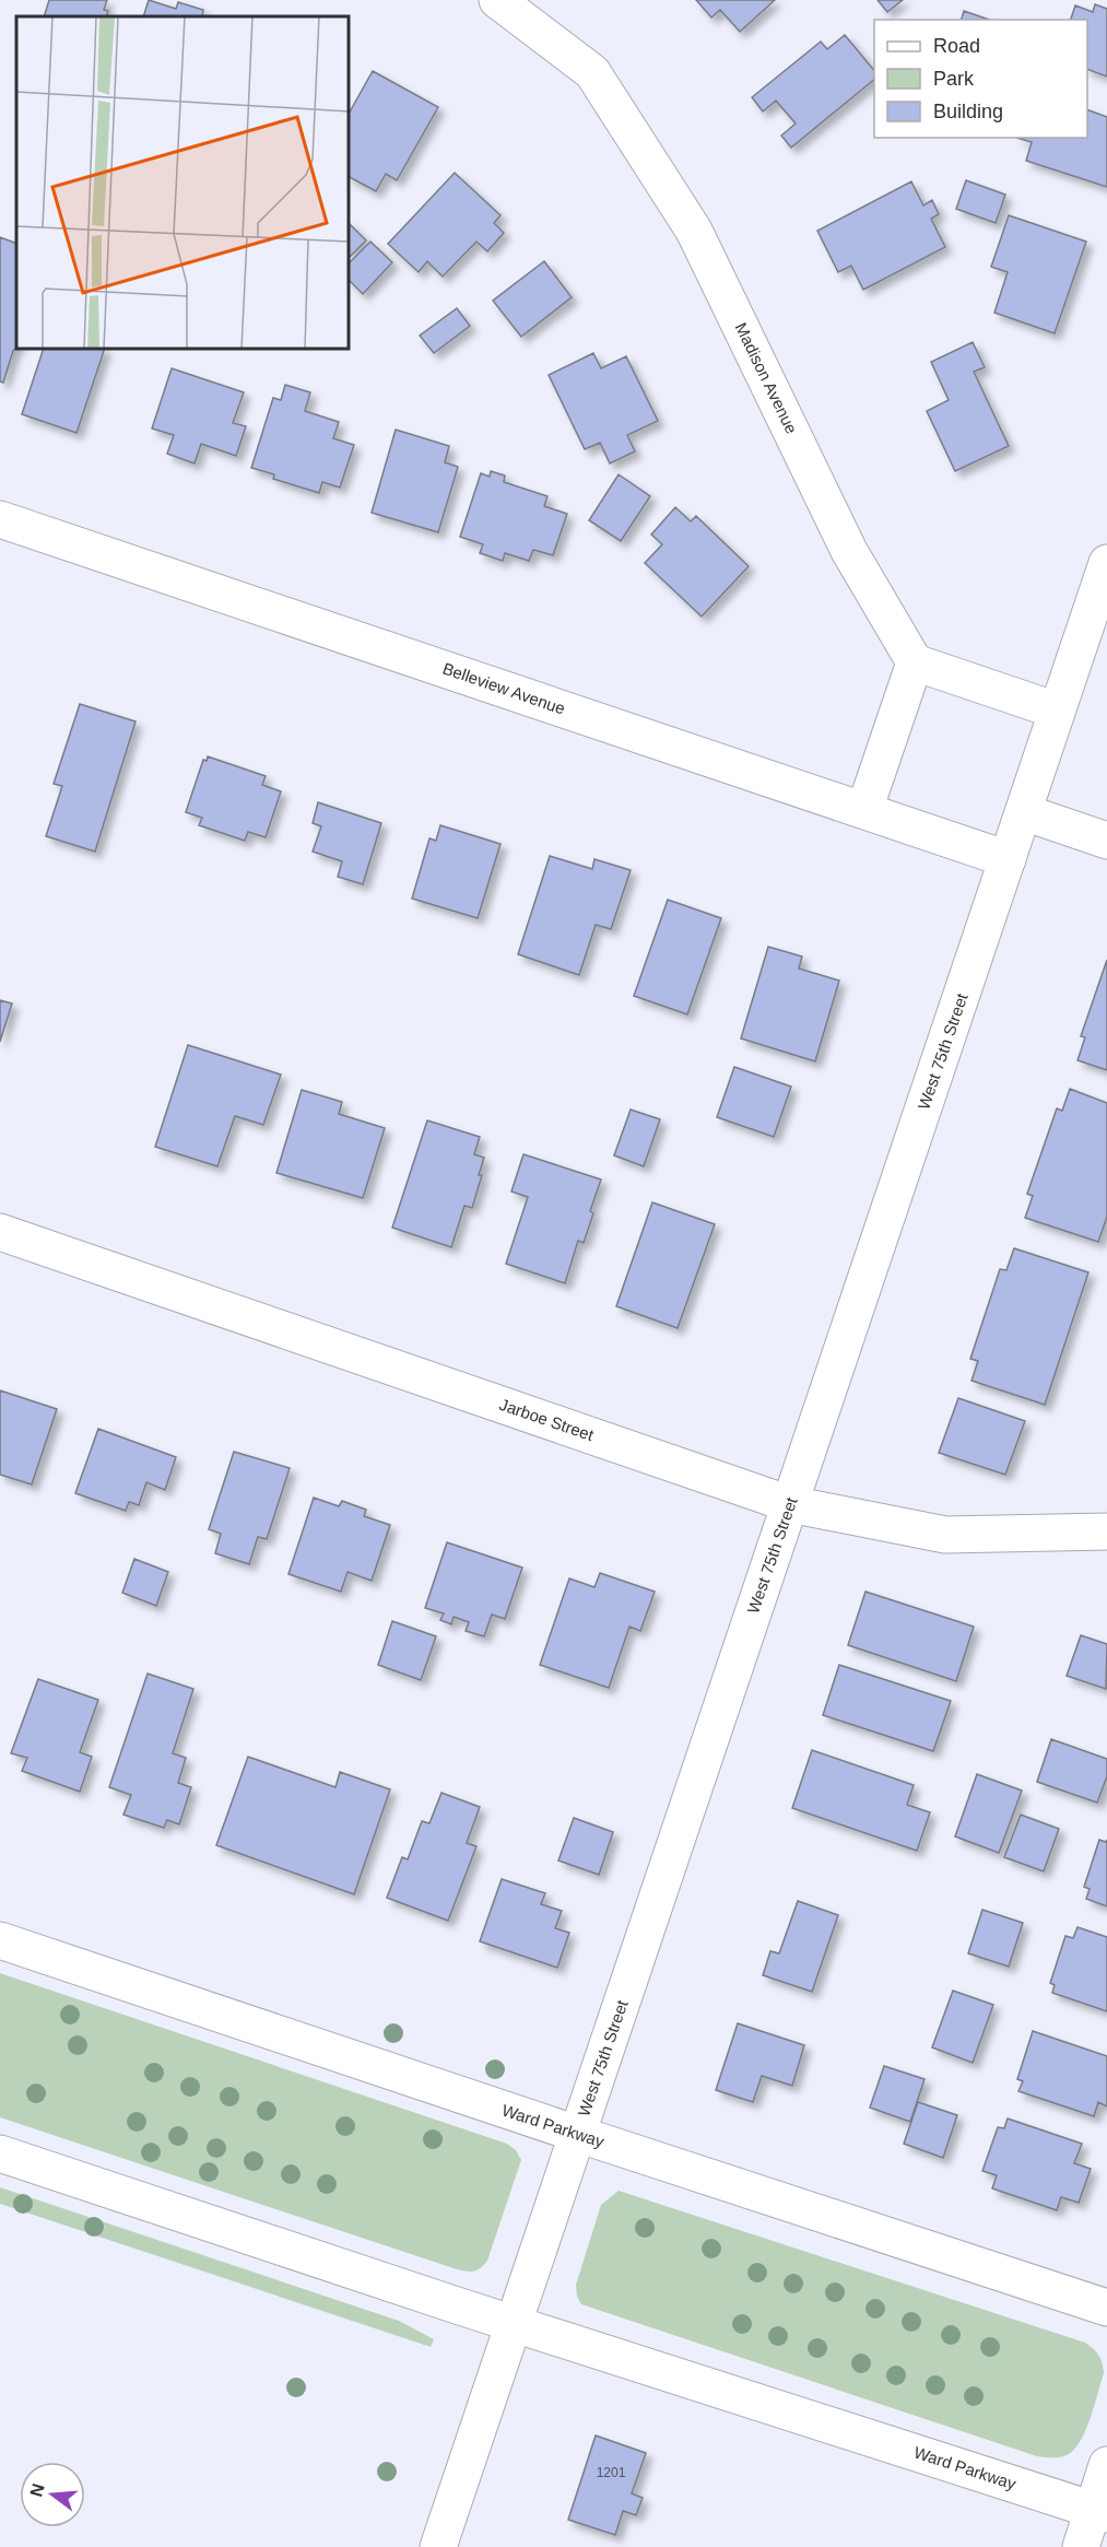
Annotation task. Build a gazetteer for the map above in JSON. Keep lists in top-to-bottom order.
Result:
{
  "streets": {
    "main road": [
      "Madison Avenue",
      "Belleview Avenue",
      "West 75th Street",
      "Jarboe Street",
      "Ward Parkway"
    ]
  },
  "crossings": [
    ["Belleview Avenue", "West 75th Street"],
    ["West 75th Street", "Jarboe Street"],
    ["West 75th Street", "Ward Parkway"]
  ],
  "house_numbers": ["1201"],
  "legend": ["Road", "Park", "Building"],
  "north": "left"
}
